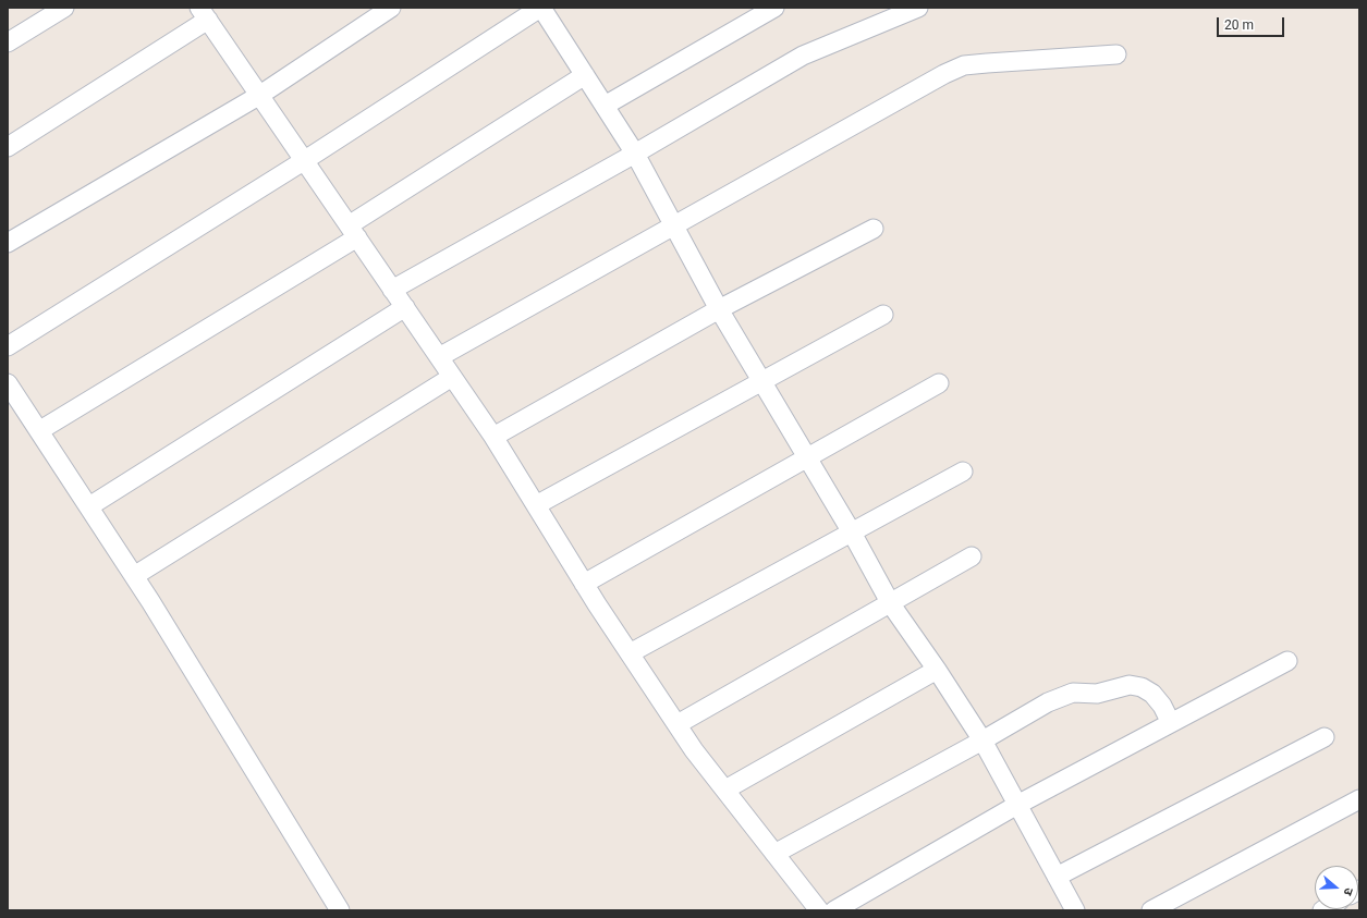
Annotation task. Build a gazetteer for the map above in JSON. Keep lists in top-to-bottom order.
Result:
{
  "scale_bar": "20 m",
  "north": "right"
}
